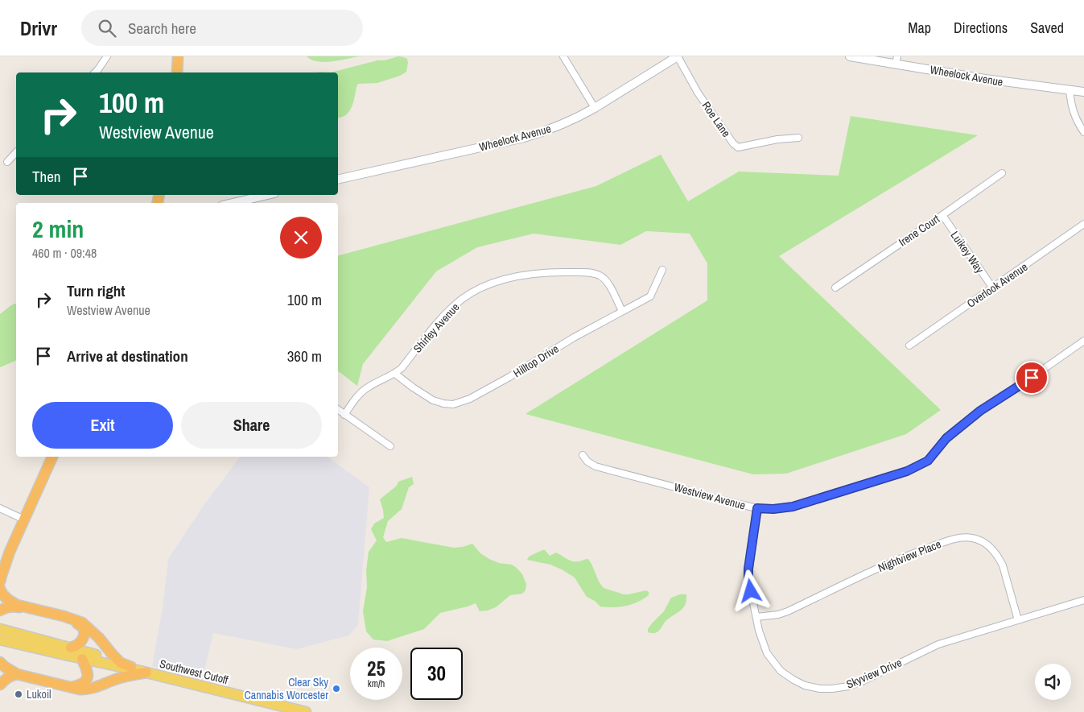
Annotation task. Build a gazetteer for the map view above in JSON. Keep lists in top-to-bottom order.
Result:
{
  "streets": {
    "highway": ["Southwest Cutoff"],
    "street": [
      "Wheelock Avenue",
      "Roe Lane",
      "Irene Court",
      "Luikey Way",
      "Overlook Avenue",
      "Shirley Avenue",
      "Hilltop Drive",
      "Westview Avenue",
      "Nightview Place",
      "Skyview Drive"
    ]
  },
  "crossings": [
    ["Wheelock Avenue", "Roe Lane"],
    ["Irene Court", "Luikey Way"],
    ["Luikey Way", "Overlook Avenue"],
    ["Shirley Avenue", "Hilltop Drive"],
    ["Westview Avenue", "Skyview Drive"],
    ["Nightview Place", "Skyview Drive"]
  ],
  "places": ["Clear Sky Cannabis Worcester", "Lukoil"],
  "page": {
    "header": "Drivr",
    "search": "Search here",
    "nav": ["Map", "Directions", "Saved"],
    "turn": ["100 m", "Westview Avenue"],
    "then": "Then",
    "heading": ["2 min", "460 m · 09:48"],
    "list": [
      {
        "name": "Turn right",
        "note": "Westview Avenue",
        "value": "100 m"
      },
      {
        "name": "Arrive at destination",
        "value": "360 m"
      }
    ],
    "buttons": ["Exit", "Share"],
    "speed": "25 km/h",
    "limit": "30"
  }
}
